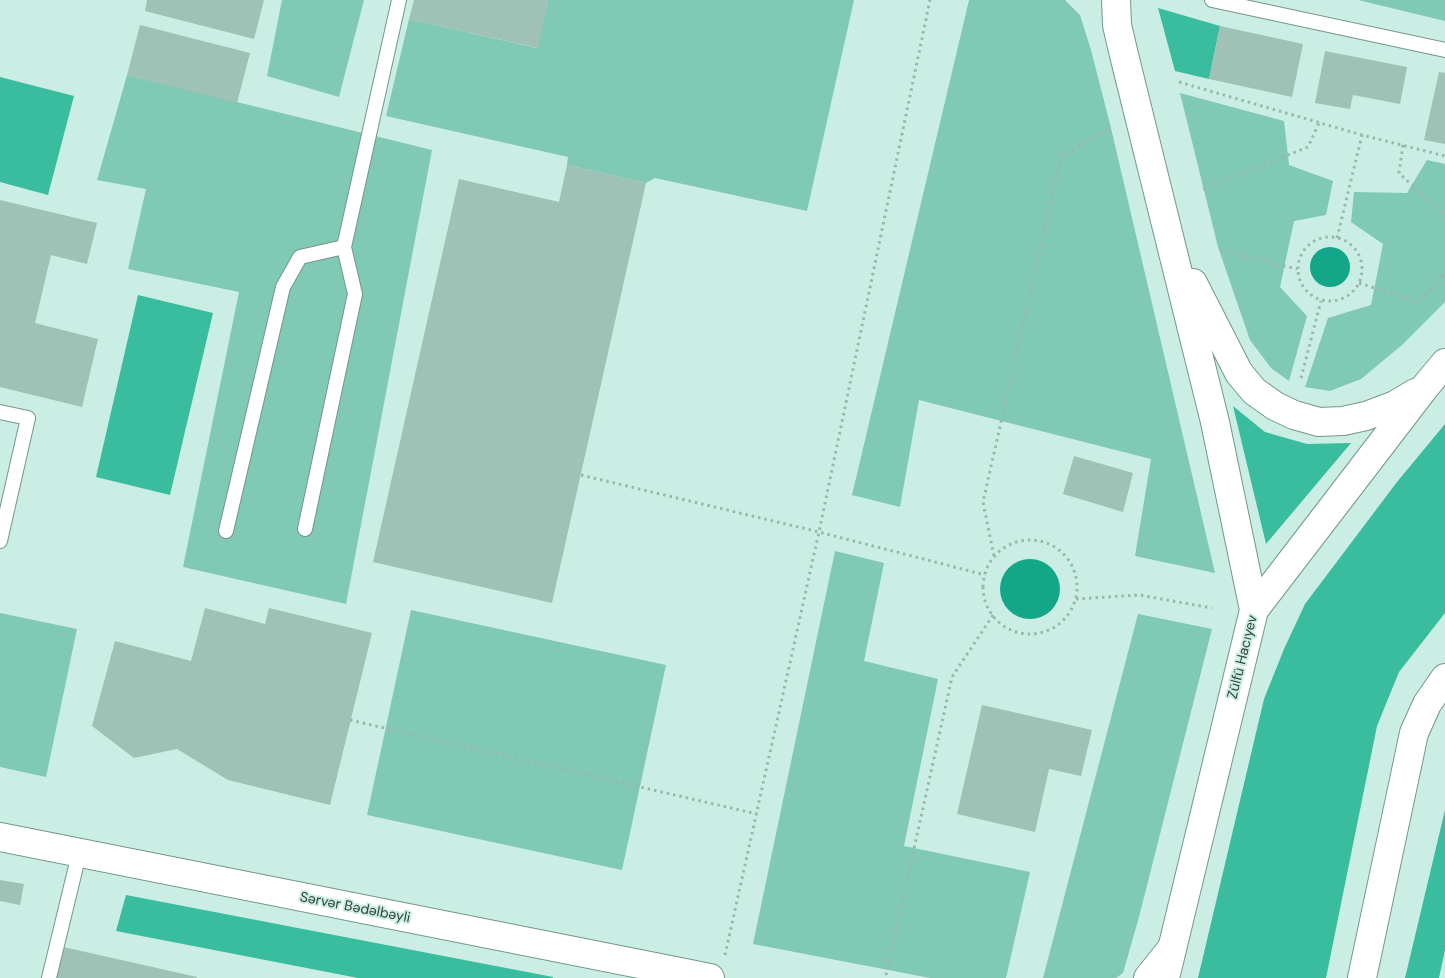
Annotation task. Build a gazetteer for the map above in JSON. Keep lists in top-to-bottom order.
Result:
{
  "streets": {
    "main road": ["Zülfü Hacıyev", "Sərvər Bədəlbəyli"]
  }
}
